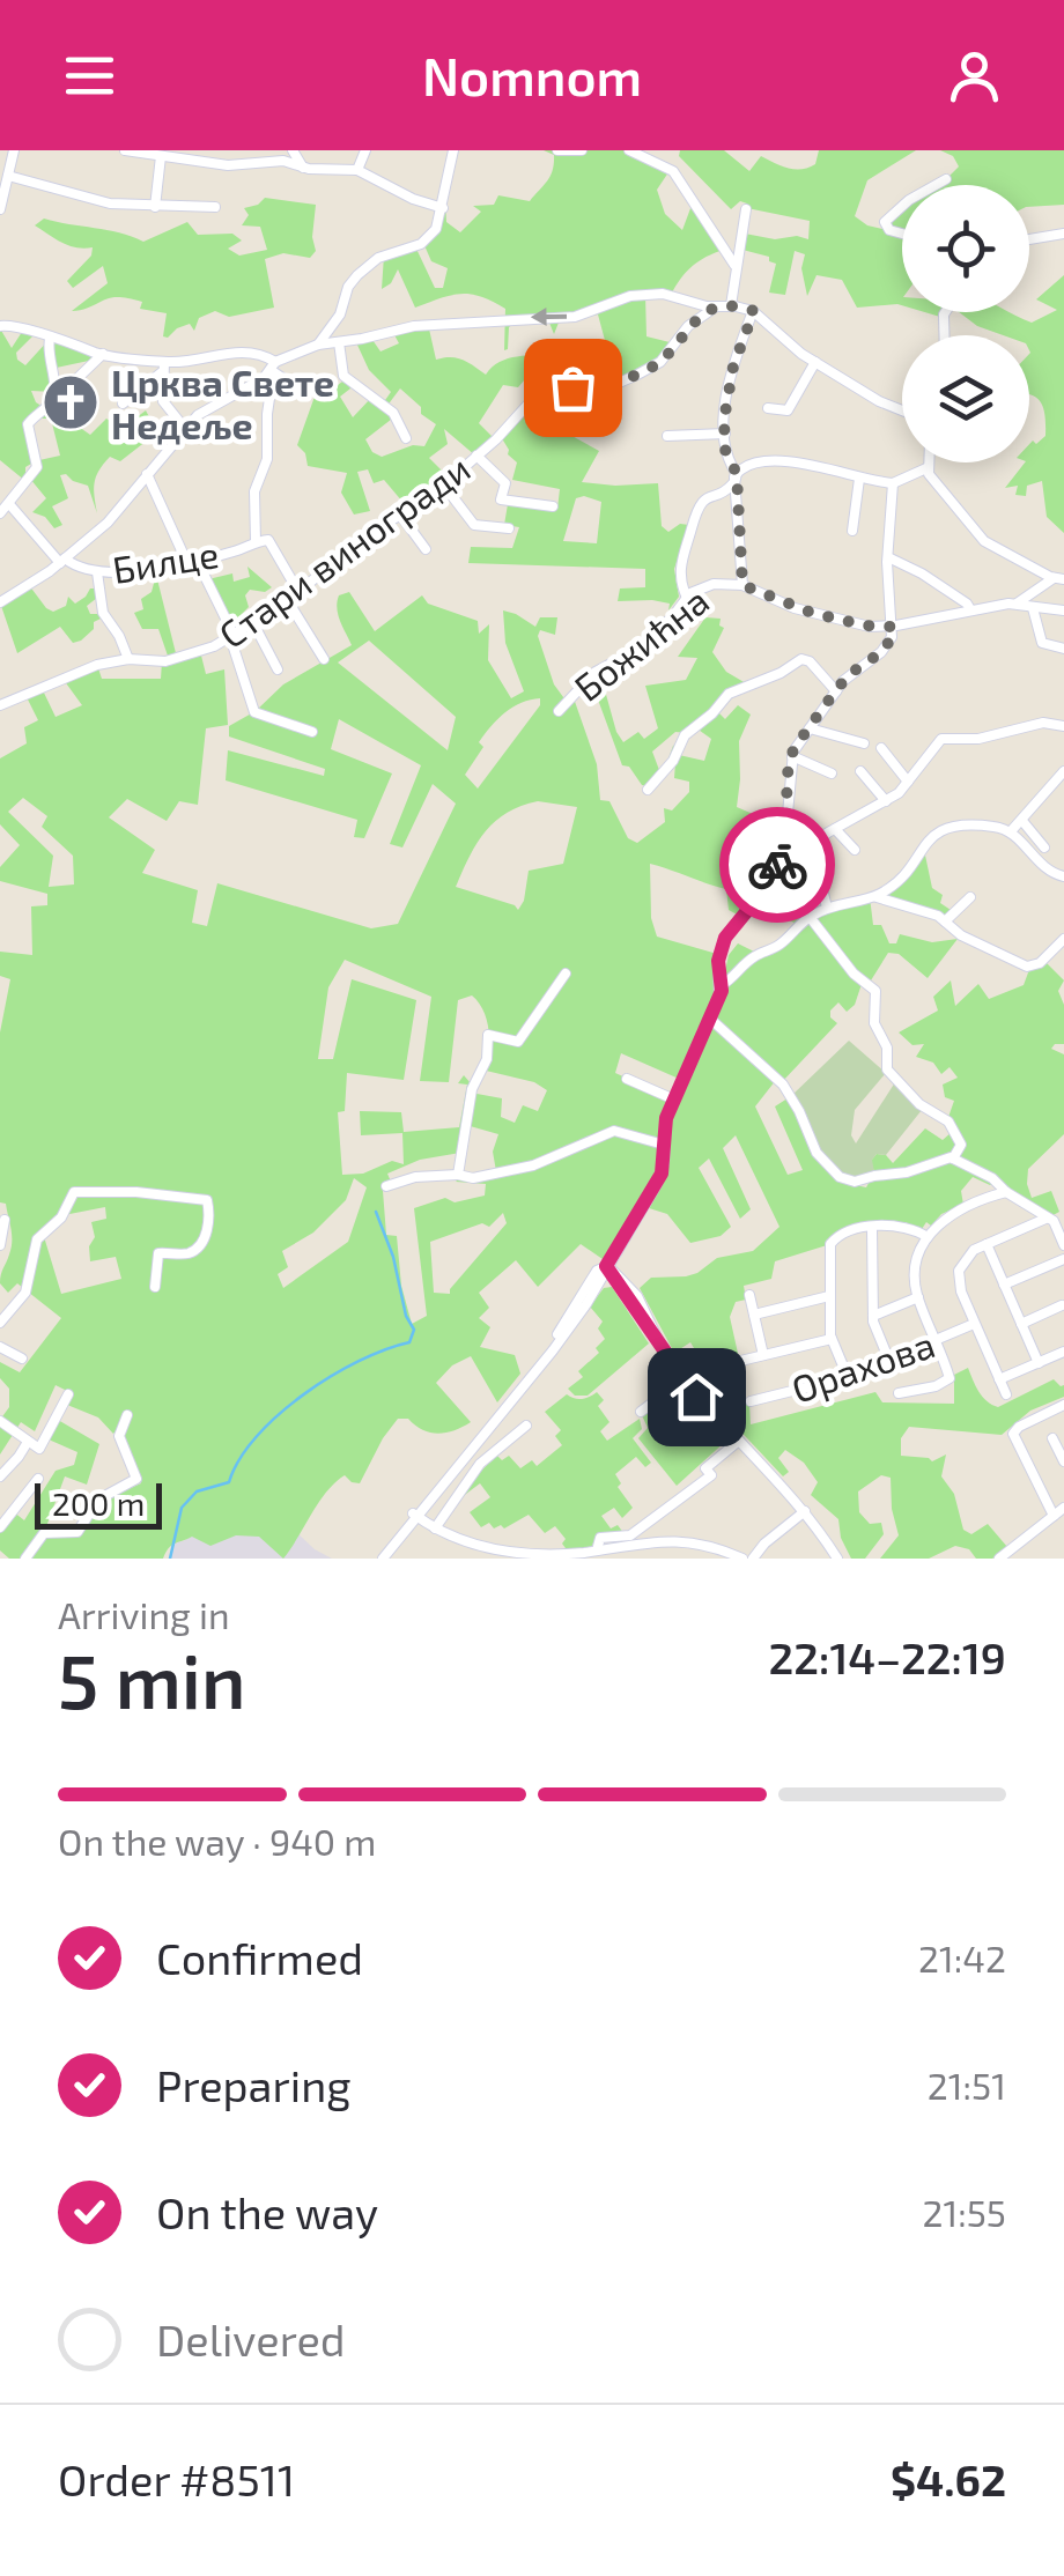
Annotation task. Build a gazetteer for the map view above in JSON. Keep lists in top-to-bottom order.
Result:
{
  "streets": {
    "street": [
      "Стари виногради",
      "Билце",
      "Божићна",
      "Орахова"
    ]
  },
  "crossings": [
    ["Стари виногради", "Билце"]
  ],
  "places": {
    "church": ["Црква Свете Недеље"]
  },
  "scale_bar": "200 m",
  "page": {
    "header": "Nomnom",
    "scale": "200 m",
    "heading": ["5 min", "Arriving in", "22:14–22:19"],
    "panel": ["Order #8511", "$4.62"],
    "bar": "On the way · 940 m",
    "list": [
      ["Confirmed", "21:42"],
      ["Preparing", "21:51"],
      ["On the way", "21:55"],
      "Delivered"
    ]
  }
}
